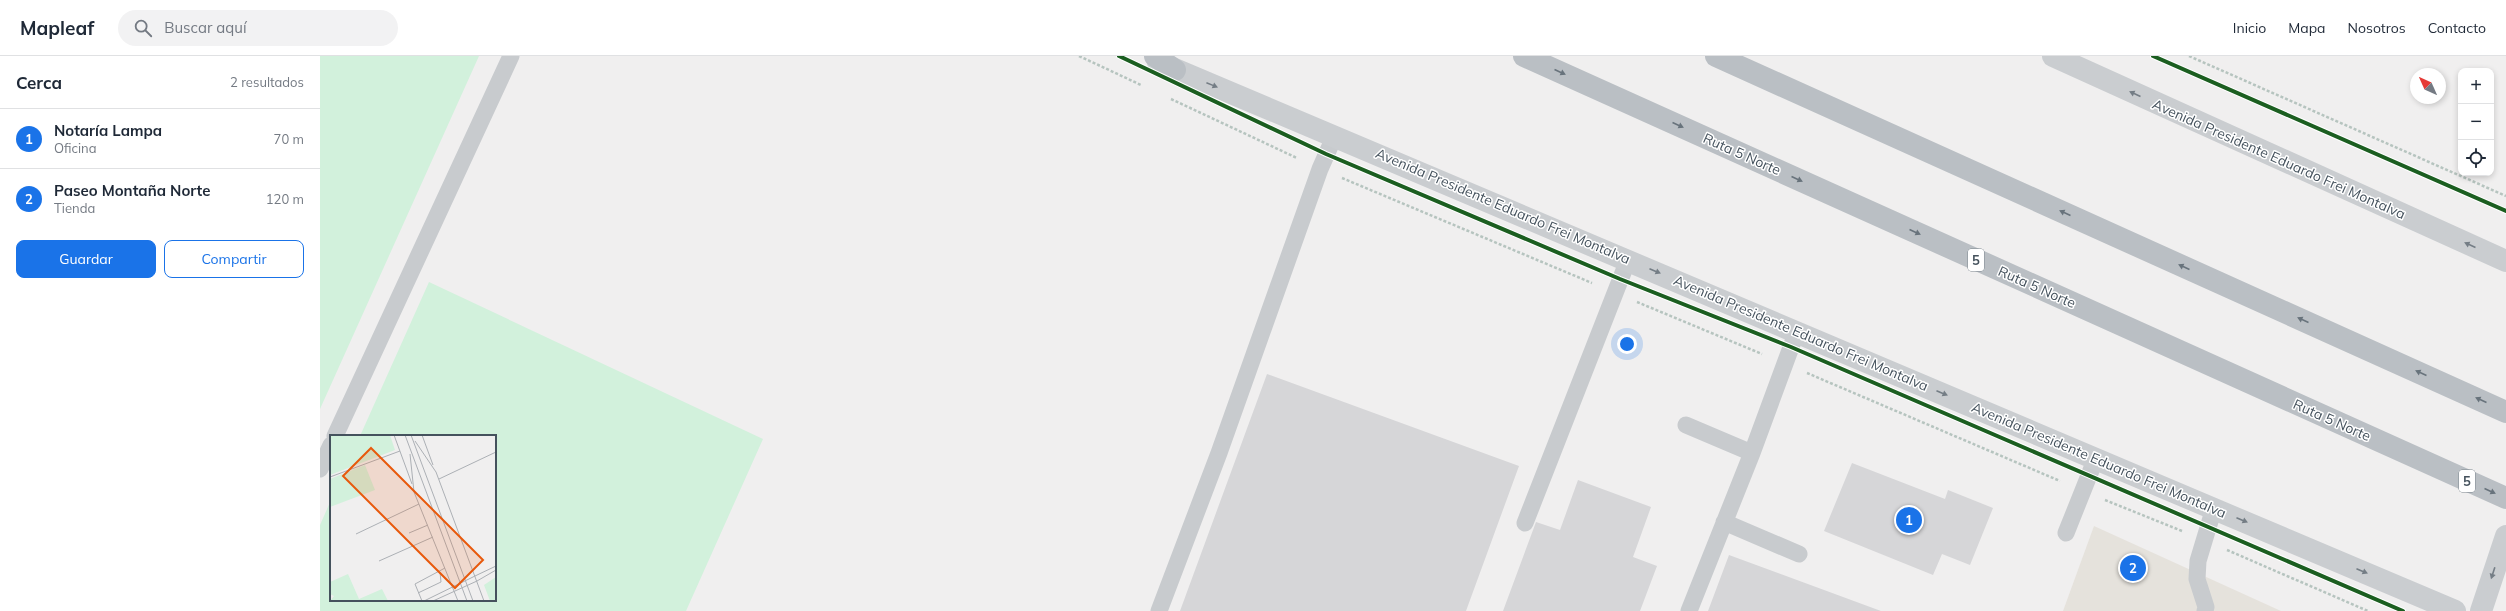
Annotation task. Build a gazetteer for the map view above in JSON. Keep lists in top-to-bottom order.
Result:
{
  "streets": {
    "highway": ["Ruta 5 Norte", "5"],
    "main road": ["Avenida Presidente Eduardo Frei Montalva"]
  },
  "north": "top left",
  "page": {
    "header": "Mapleaf",
    "search": "Buscar aquí",
    "nav": [
      "Inicio",
      "Mapa",
      "Nosotros",
      "Contacto"
    ],
    "heading": ["Cerca", "2 resultados"],
    "map_buttons": ["+", "−"],
    "list": [
      {
        "mark": "1",
        "name": "Notaría Lampa",
        "note": "Oficina",
        "value": "70 m"
      },
      {
        "mark": "2",
        "name": "Paseo Montaña Norte",
        "note": "Tienda",
        "value": "120 m"
      }
    ],
    "buttons": ["Guardar", "Compartir"],
    "pins": ["1", "2"]
  }
}
